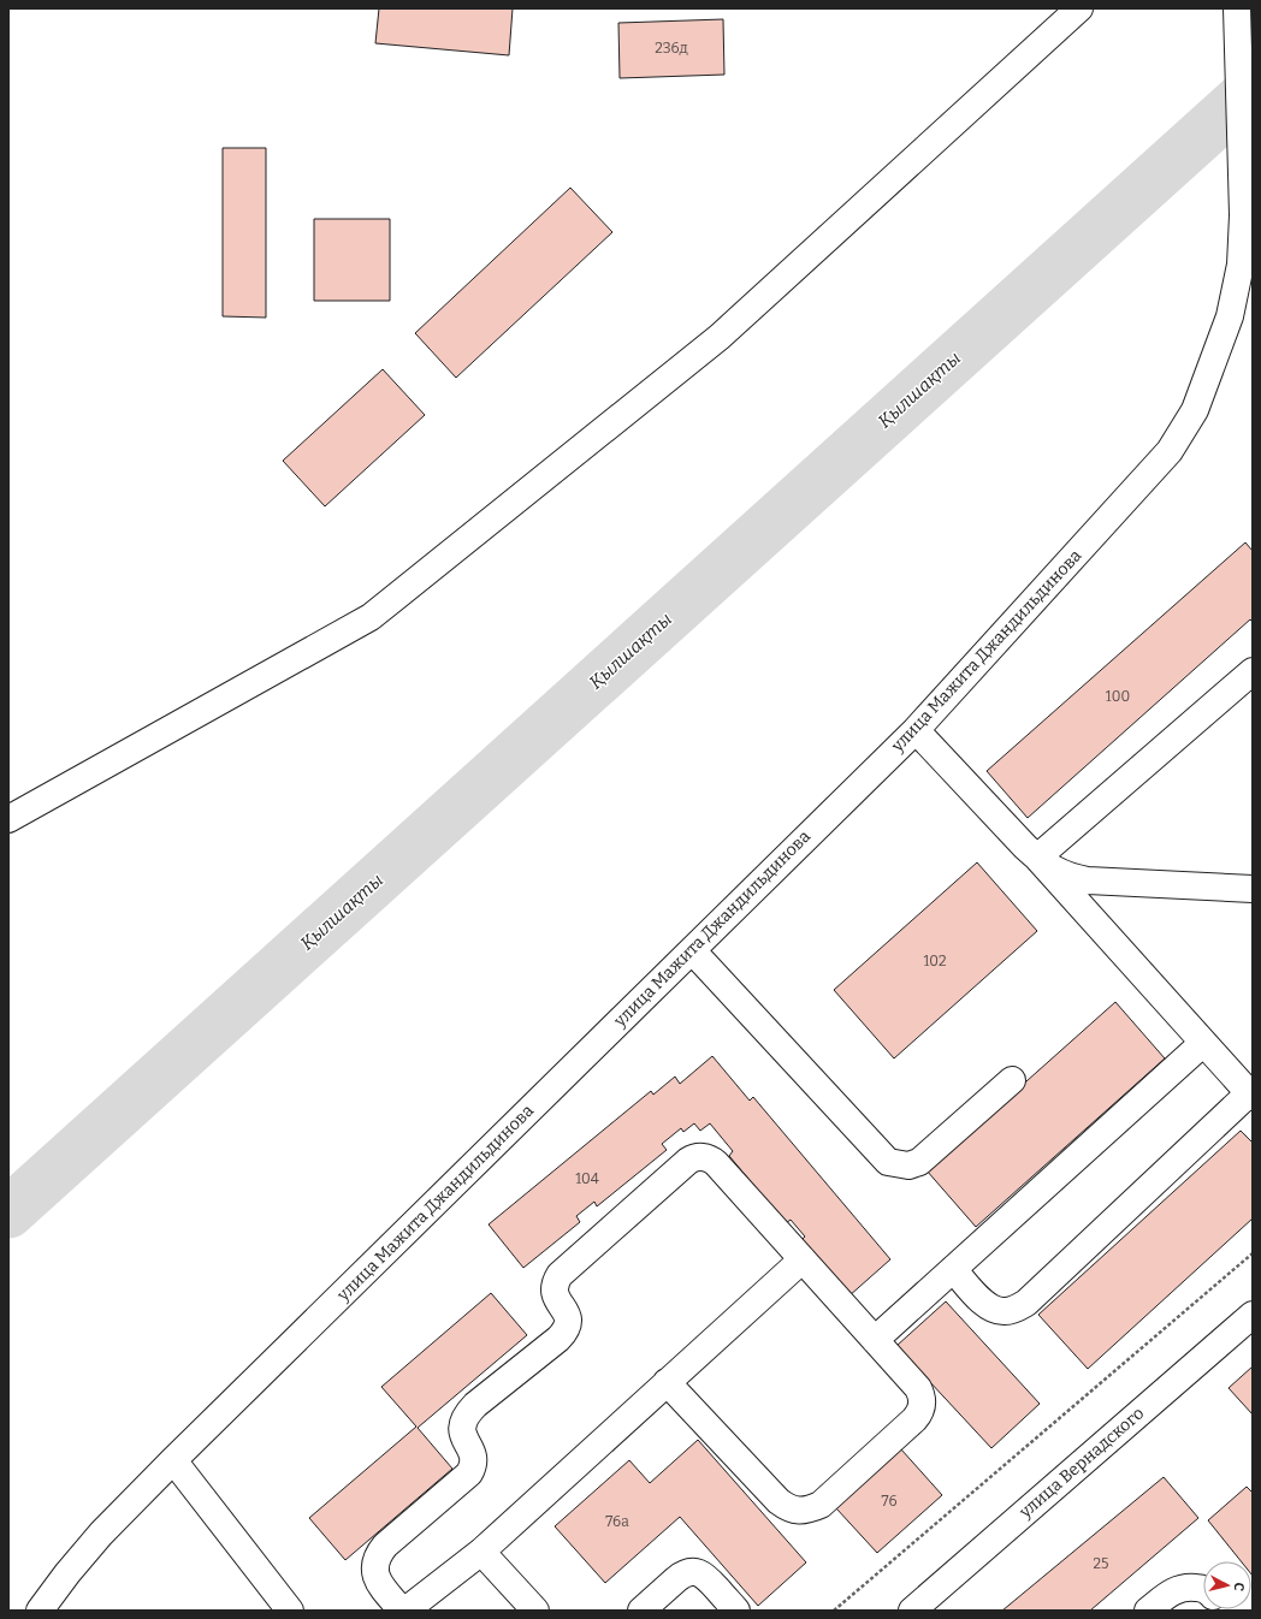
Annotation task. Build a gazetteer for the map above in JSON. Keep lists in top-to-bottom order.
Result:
{
  "streets": {
    "street": ["улица Мажита Джандильдинова", "улица Вернадского"]
  },
  "water": ["Қылшақты"],
  "house_numbers": [
    "236д",
    "100",
    "102",
    "104",
    "76",
    "76а",
    "25"
  ],
  "north": "right"
}
